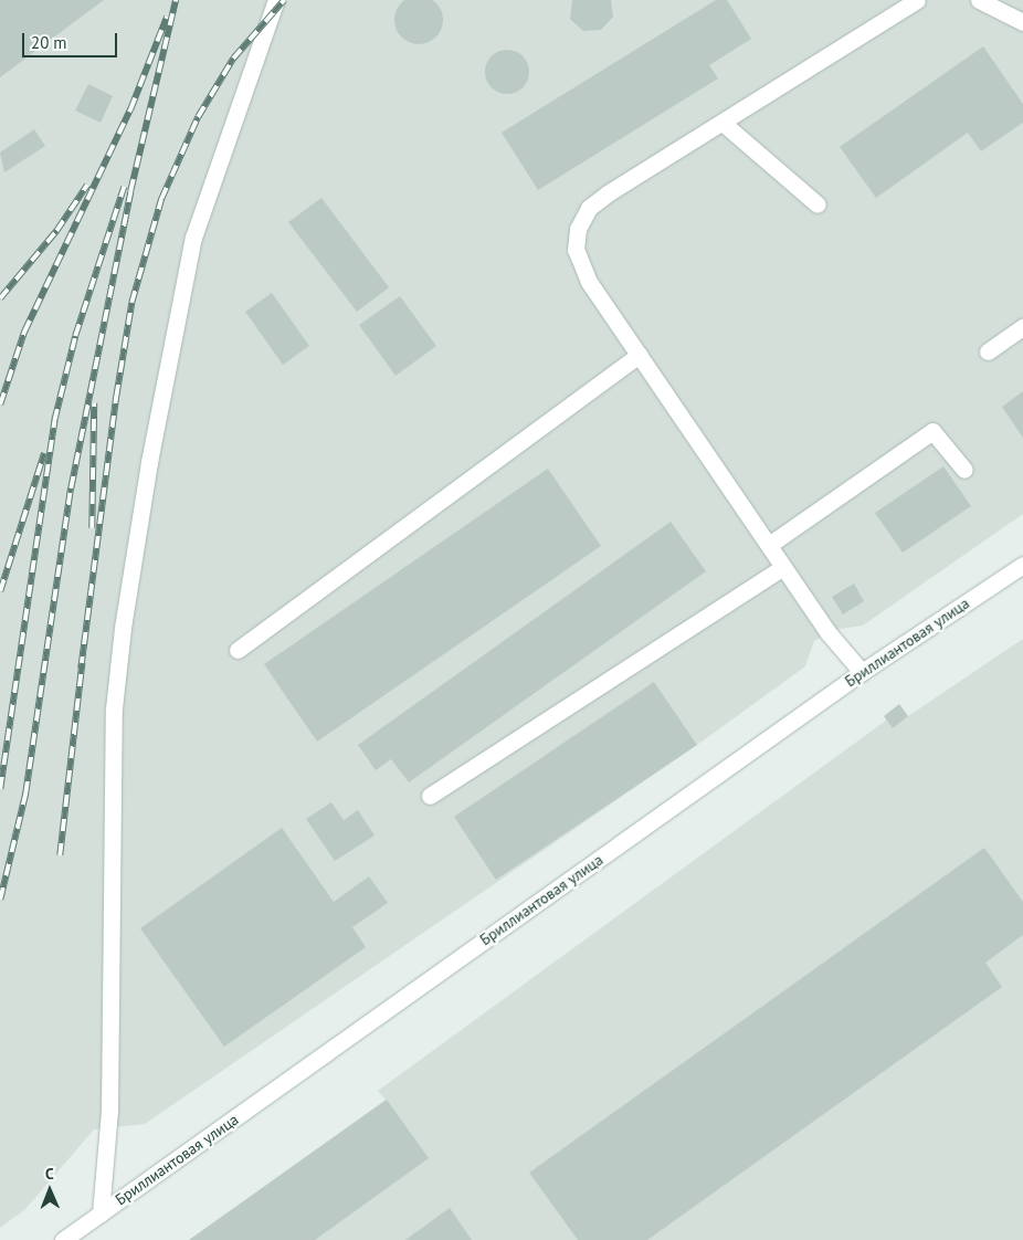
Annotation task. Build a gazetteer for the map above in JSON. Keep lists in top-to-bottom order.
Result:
{
  "streets": {
    "street": ["Бриллиантовая улица"]
  },
  "scale_bar": "20 m",
  "north": "top"
}
